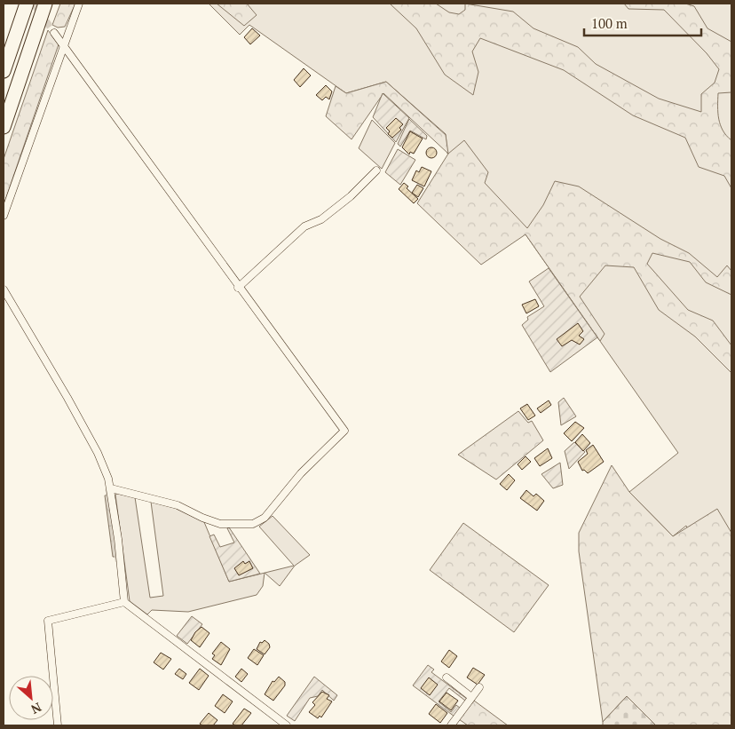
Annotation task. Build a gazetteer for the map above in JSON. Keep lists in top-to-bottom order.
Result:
{
  "scale_bar": "100 m",
  "north": "bottom right"
}
